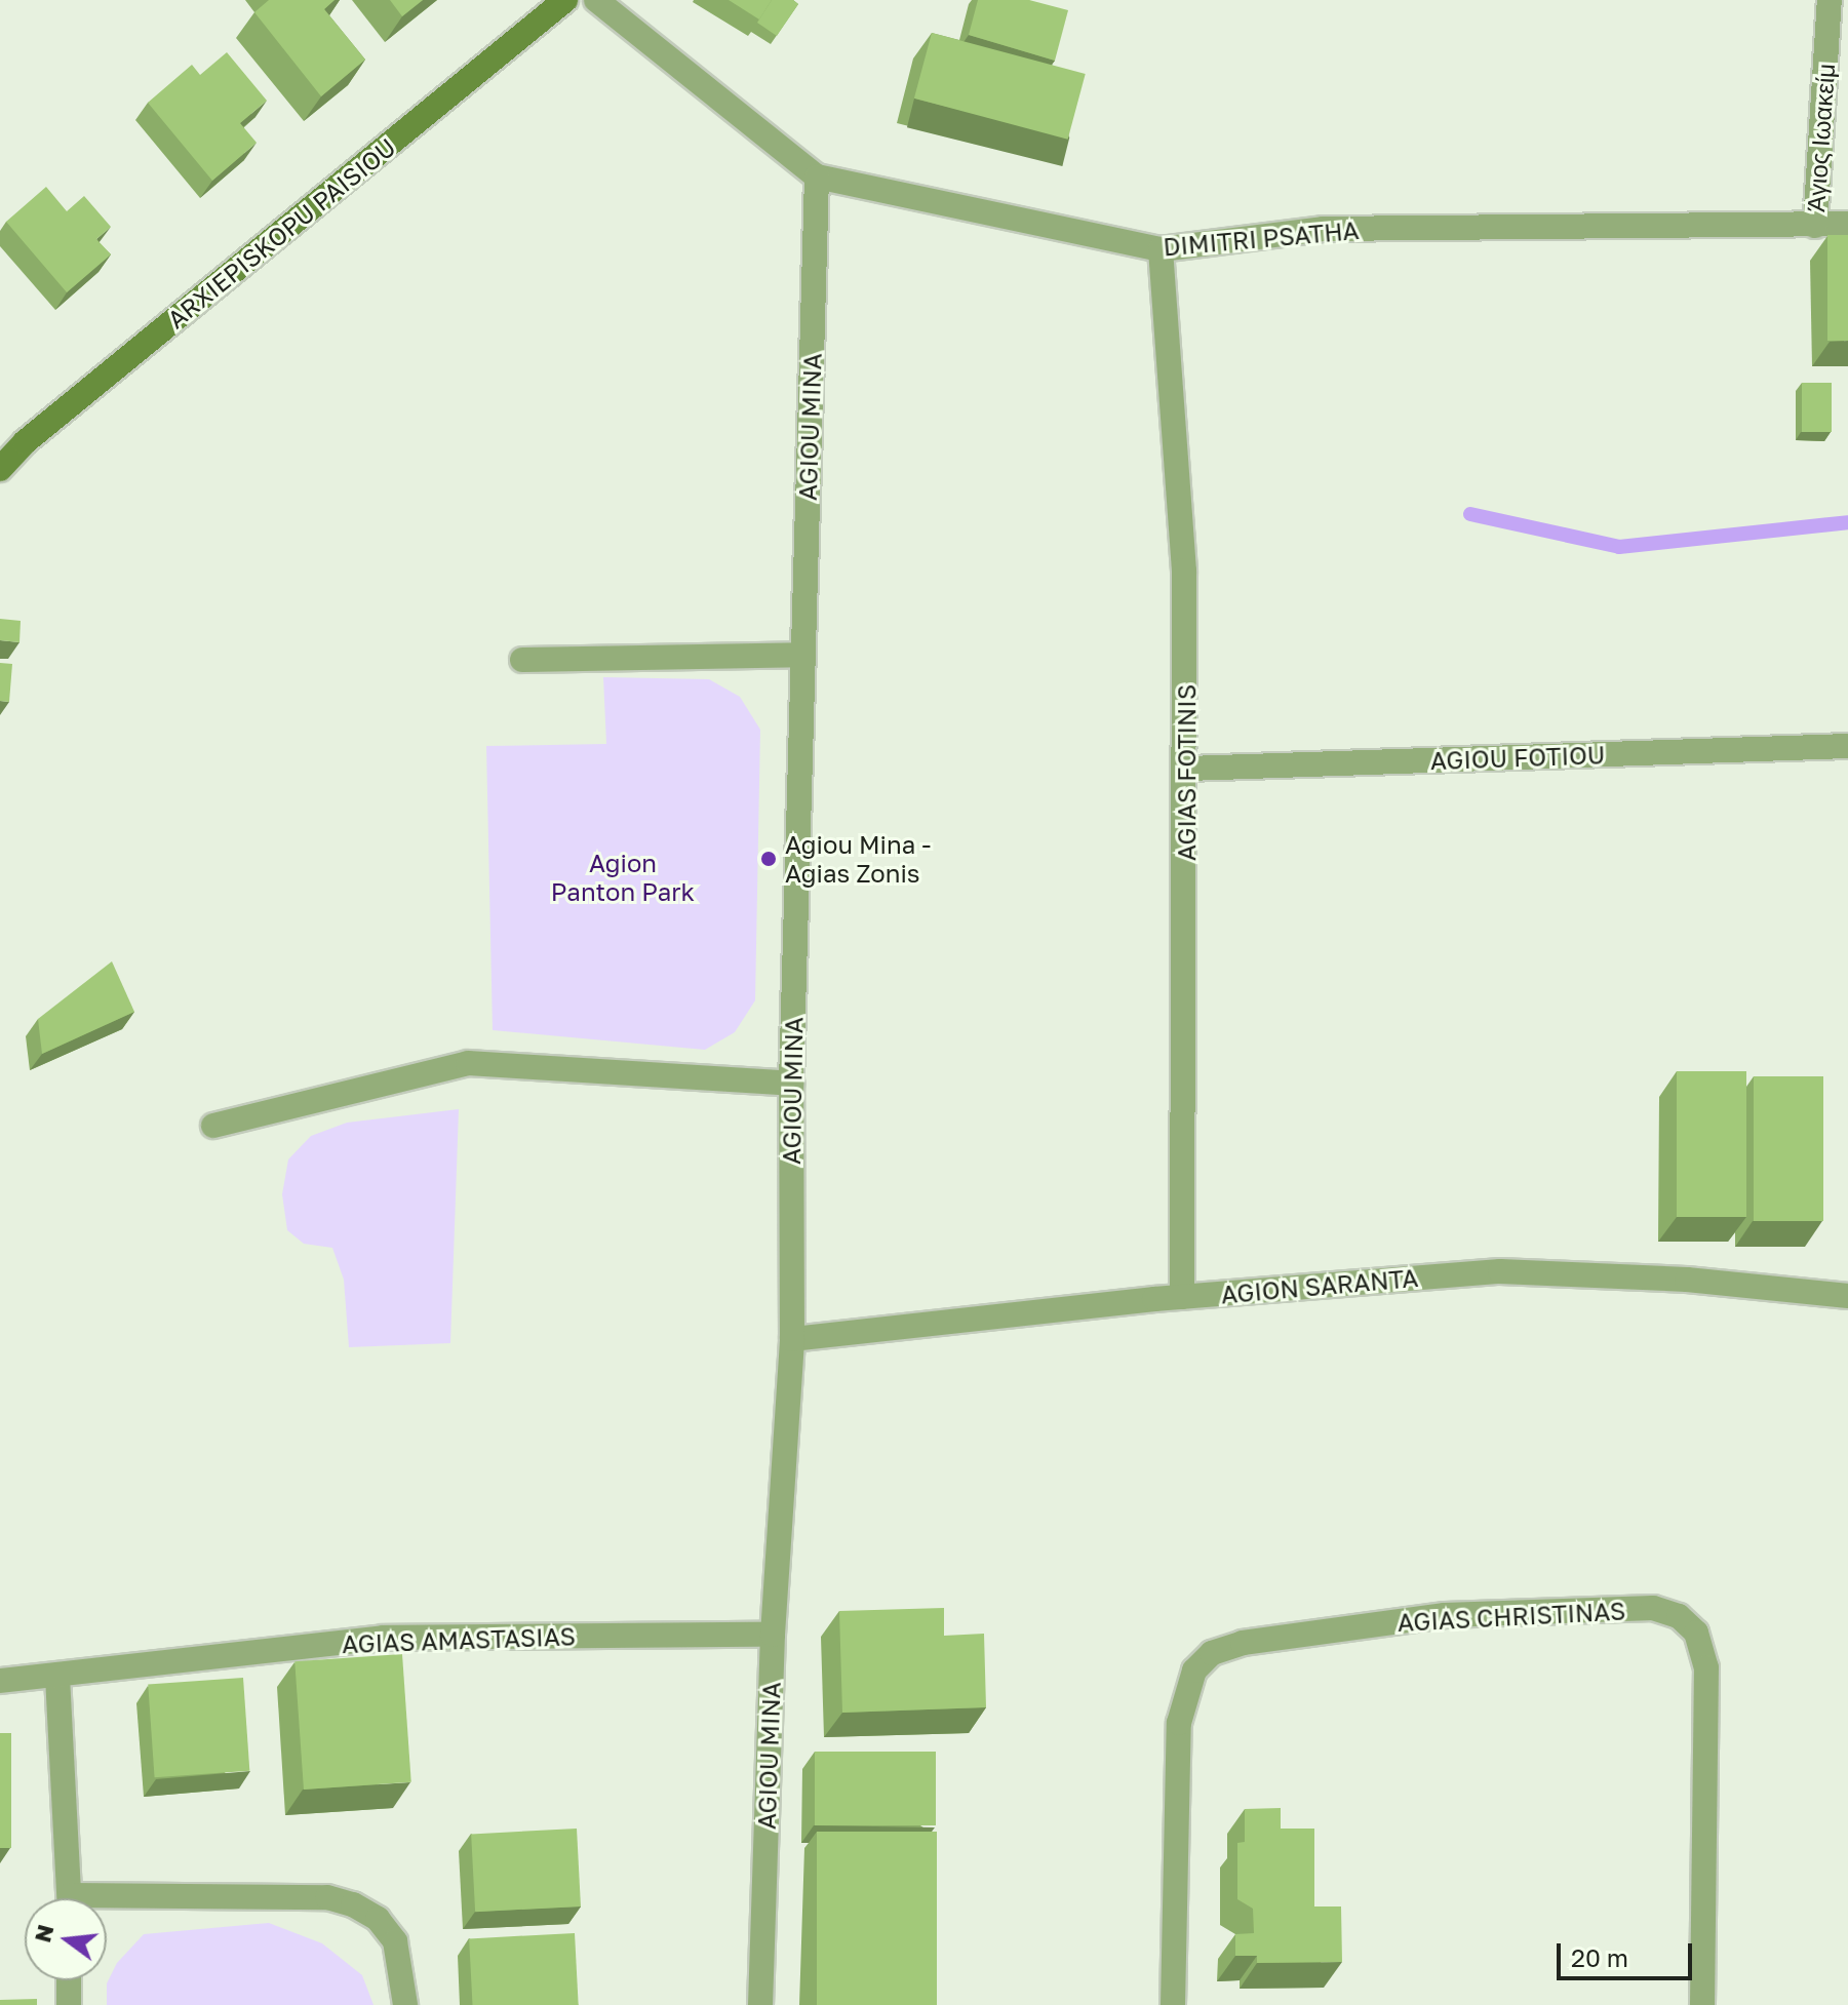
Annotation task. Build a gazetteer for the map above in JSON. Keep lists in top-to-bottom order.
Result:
{
  "streets": {
    "street": [
      "Άγιος Ιωακείμ",
      "ARXIEPISKOPU PAISIOU",
      "DIMITRI PSATHA",
      "AGIOU MINA",
      "AGIOU FOTIOU",
      "AGIAS FOTINIS",
      "AGION SARANTA",
      "AGIAS CHRISTINAS",
      "AGIAS AMASTASIAS"
    ]
  },
  "crossings": [
    ["Άγιος Ιωακείμ", "DIMITRI PSATHA"],
    ["DIMITRI PSATHA", "AGIOU MINA"],
    ["DIMITRI PSATHA", "AGIAS FOTINIS"],
    ["AGIOU MINA", "AGION SARANTA"],
    ["AGIOU MINA", "AGIAS AMASTASIAS"],
    ["AGIOU FOTIOU", "AGIAS FOTINIS"],
    ["AGIAS FOTINIS", "AGION SARANTA"]
  ],
  "parks": ["Agion Panton Park"],
  "places": ["Agiou Mina - Agias Zonis"],
  "scale_bar": "20 m",
  "north": "left"
}
